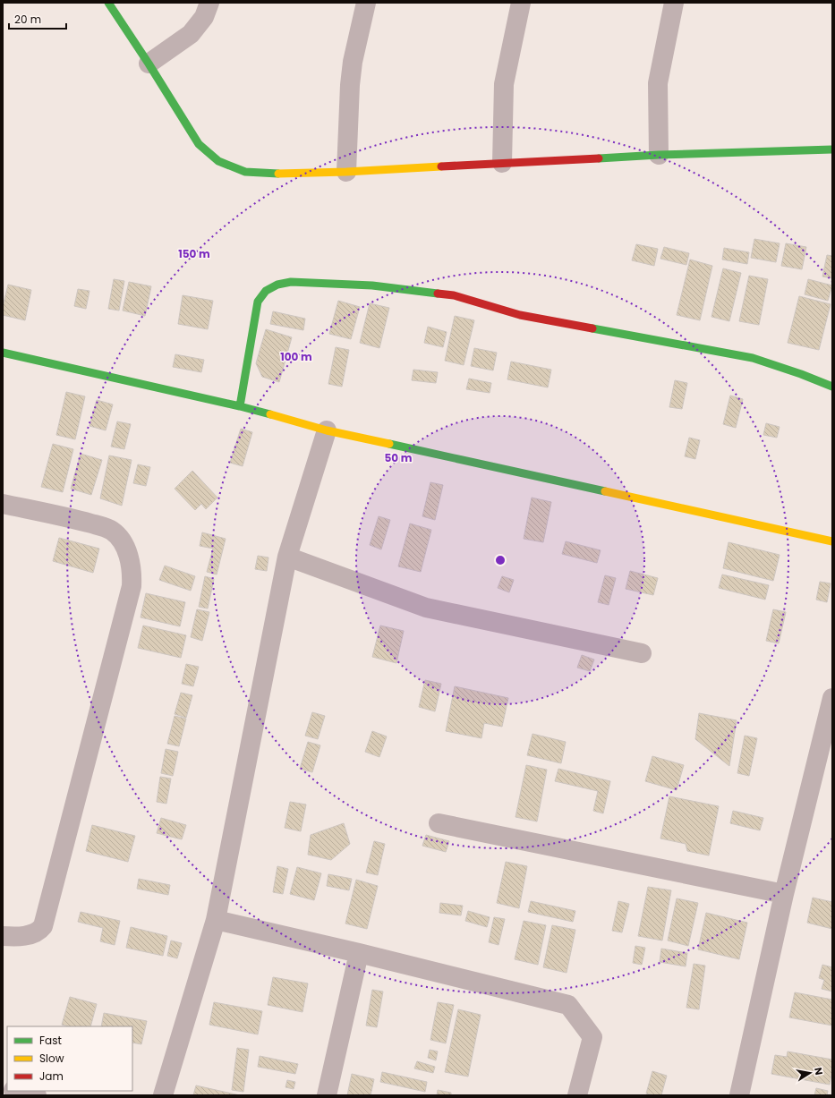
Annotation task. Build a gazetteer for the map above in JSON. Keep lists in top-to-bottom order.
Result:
{
  "legend": ["Fast", "Slow", "Jam"],
  "scale_bar": "20 m",
  "north": "right",
  "rings": ["150 m", "100 m", "50 m"]
}
